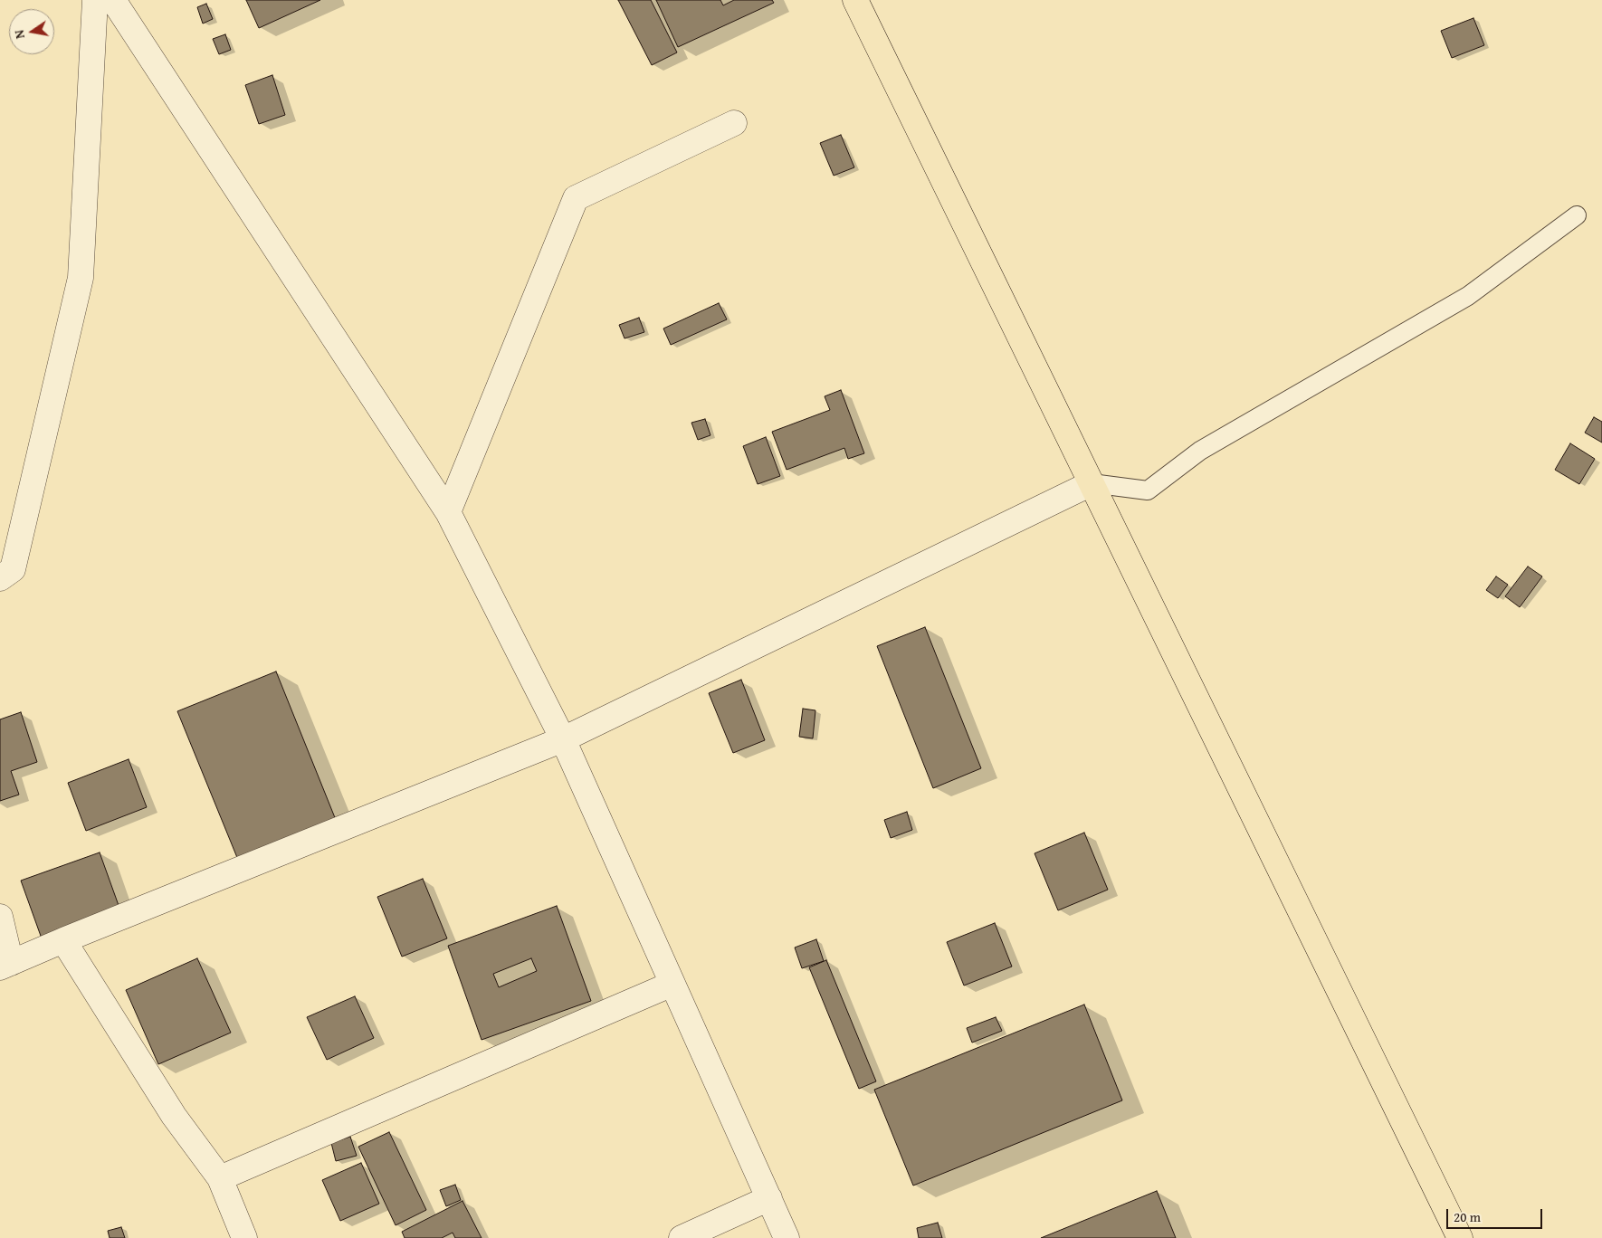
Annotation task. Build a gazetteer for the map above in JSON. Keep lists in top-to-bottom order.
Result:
{
  "scale_bar": "20 m",
  "north": "left"
}
